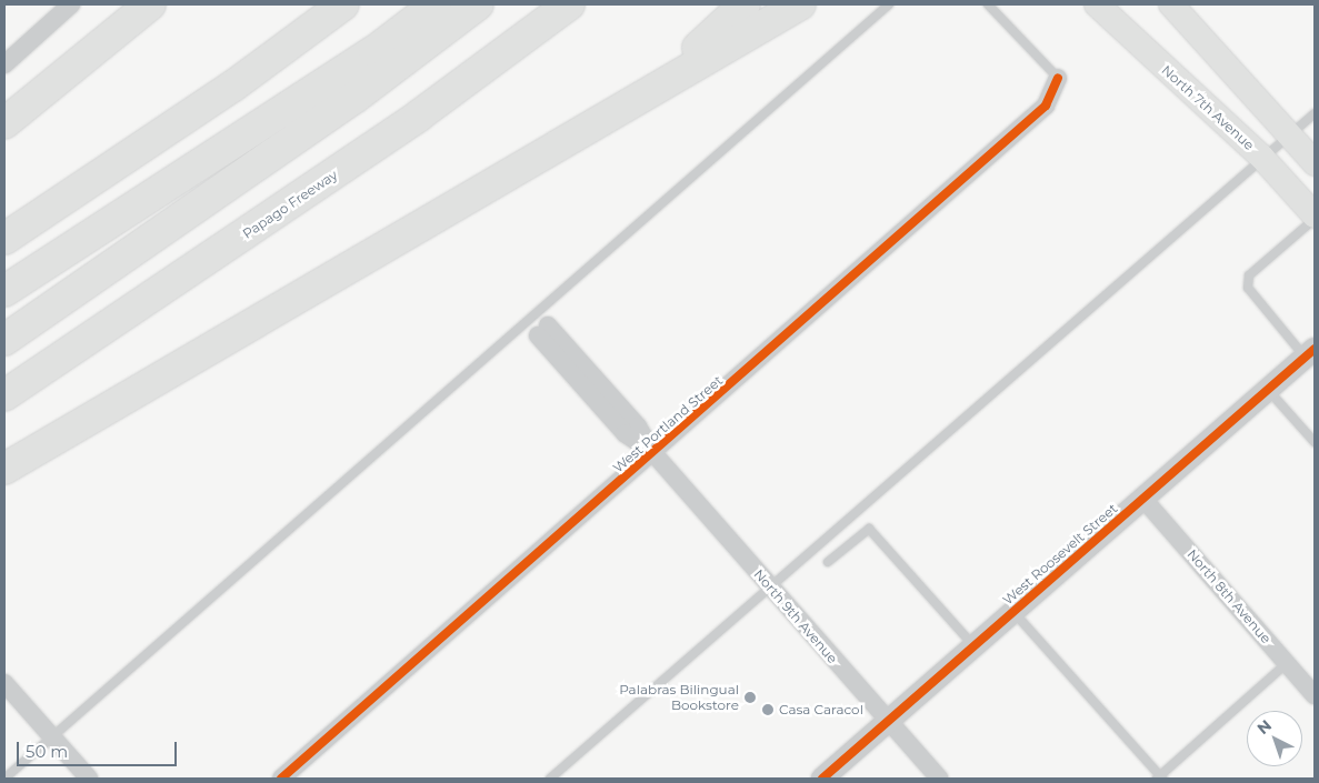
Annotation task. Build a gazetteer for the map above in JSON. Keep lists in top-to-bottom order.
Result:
{
  "streets": {
    "highway": ["Papago Freeway"],
    "main road": ["North 7th Avenue"],
    "street": [
      "West Portland Street",
      "West Roosevelt Street",
      "North 8th Avenue",
      "North 9th Avenue"
    ]
  },
  "crossings": [
    ["West Portland Street", "North 9th Avenue"],
    ["West Roosevelt Street", "North 8th Avenue"],
    ["West Roosevelt Street", "North 9th Avenue"]
  ],
  "places": ["Palabras Bilingual Bookstore", "Casa Caracol"],
  "scale_bar": "50 m",
  "north": "top left"
}
